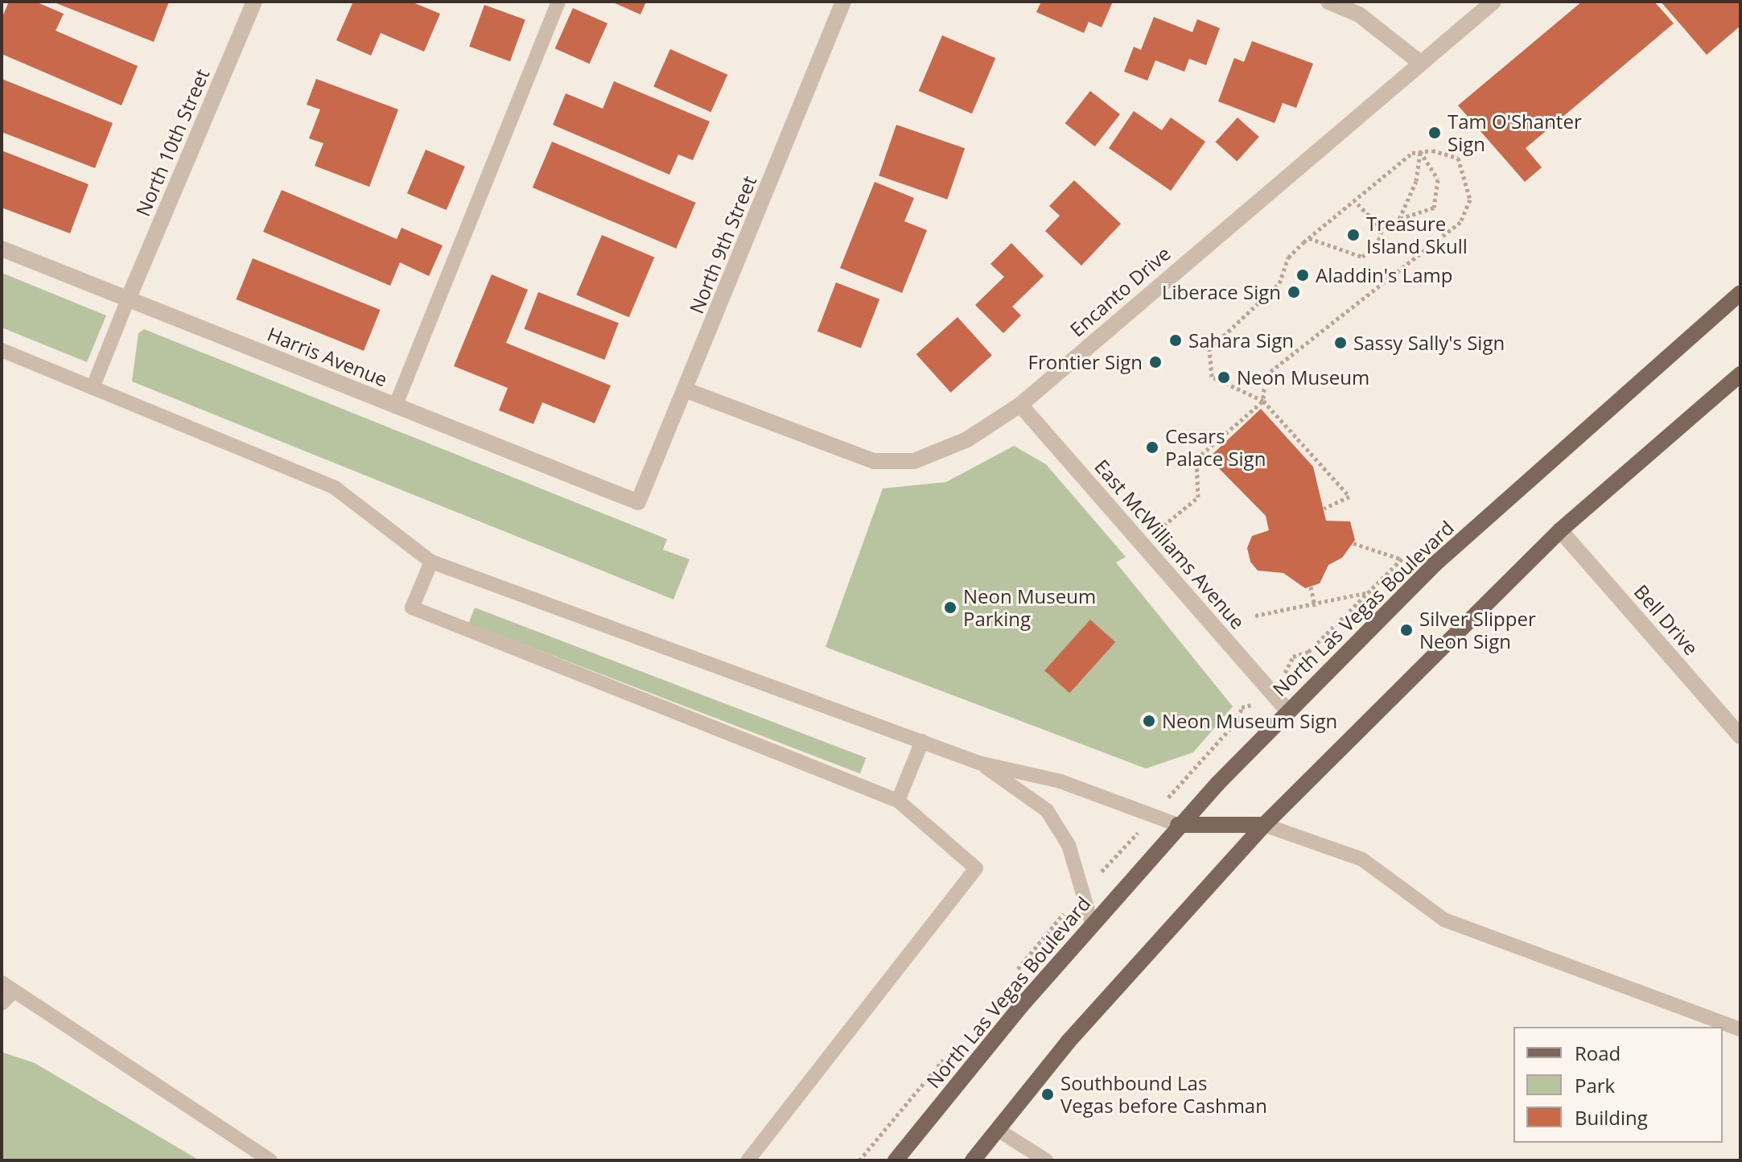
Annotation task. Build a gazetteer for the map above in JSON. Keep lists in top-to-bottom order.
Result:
{
  "streets": {
    "main road": ["North Las Vegas Boulevard"],
    "street": [
      "North 10th Street",
      "North 9th Street",
      "Encanto Drive",
      "Harris Avenue",
      "East McWilliams Avenue",
      "Bell Drive"
    ]
  },
  "crossings": [
    ["North 10th Street", "Harris Avenue"],
    ["North 9th Street", "Encanto Drive"],
    ["North 9th Street", "Harris Avenue"],
    ["Encanto Drive", "East McWilliams Avenue"],
    ["East McWilliams Avenue", "North Las Vegas Boulevard"]
  ],
  "places": [
    "Tam O'Shanter Sign",
    "Treasure Island Skull",
    "Aladdin's Lamp",
    "Liberace Sign",
    "Sahara Sign",
    "Sassy Sally's Sign",
    "Frontier Sign",
    "Neon Museum",
    "Cesars Palace Sign",
    "Neon Museum Parking",
    "Silver Slipper Neon Sign",
    "Neon Museum Sign",
    "Southbound Las Vegas before Cashman"
  ],
  "legend": ["Road", "Park", "Building"]
}
